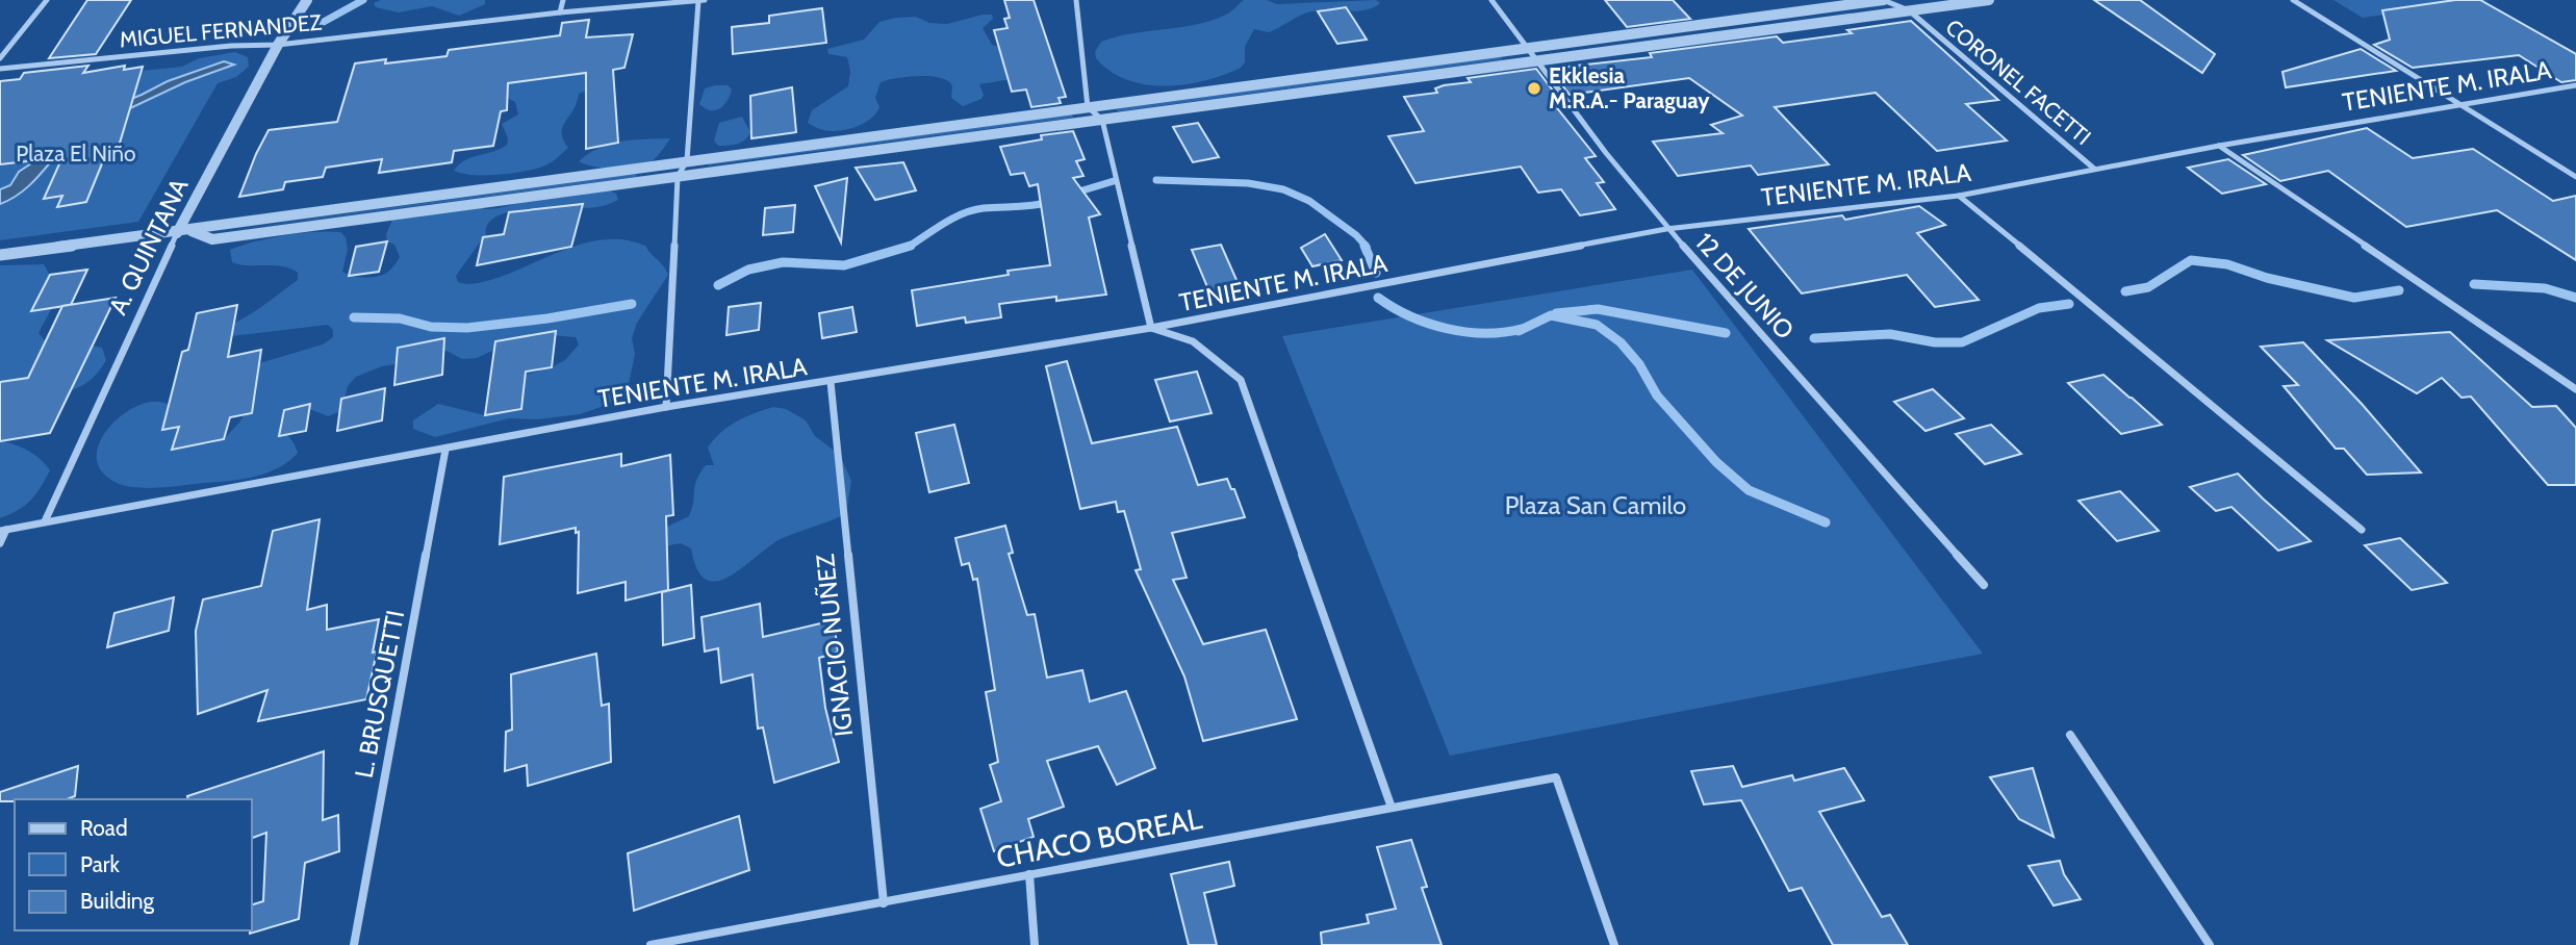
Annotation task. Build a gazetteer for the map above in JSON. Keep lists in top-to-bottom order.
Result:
{
  "streets": {
    "street": [
      "MIGUEL FERNANDEZ",
      "CORONEL FACETTI",
      "TENIENTE M. IRALA",
      "A. QUINTANA",
      "12 DE JUNIO",
      "IGNACIO NUÑEZ",
      "L. BRUSQUETTI",
      "CHACO BOREAL"
    ]
  },
  "crossings": [
    ["MIGUEL FERNANDEZ", "A. QUINTANA"],
    ["CORONEL FACETTI", "TENIENTE M. IRALA"],
    ["TENIENTE M. IRALA", "A. QUINTANA"],
    ["TENIENTE M. IRALA", "12 DE JUNIO"],
    ["TENIENTE M. IRALA", "IGNACIO NUÑEZ"],
    ["TENIENTE M. IRALA", "L. BRUSQUETTI"],
    ["IGNACIO NUÑEZ", "CHACO BOREAL"]
  ],
  "parks": ["Plaza El Niño", "Plaza San Camilo"],
  "places": ["Ekklesia M.R.A.- Paraguay"],
  "legend": ["Road", "Park", "Building"]
}
